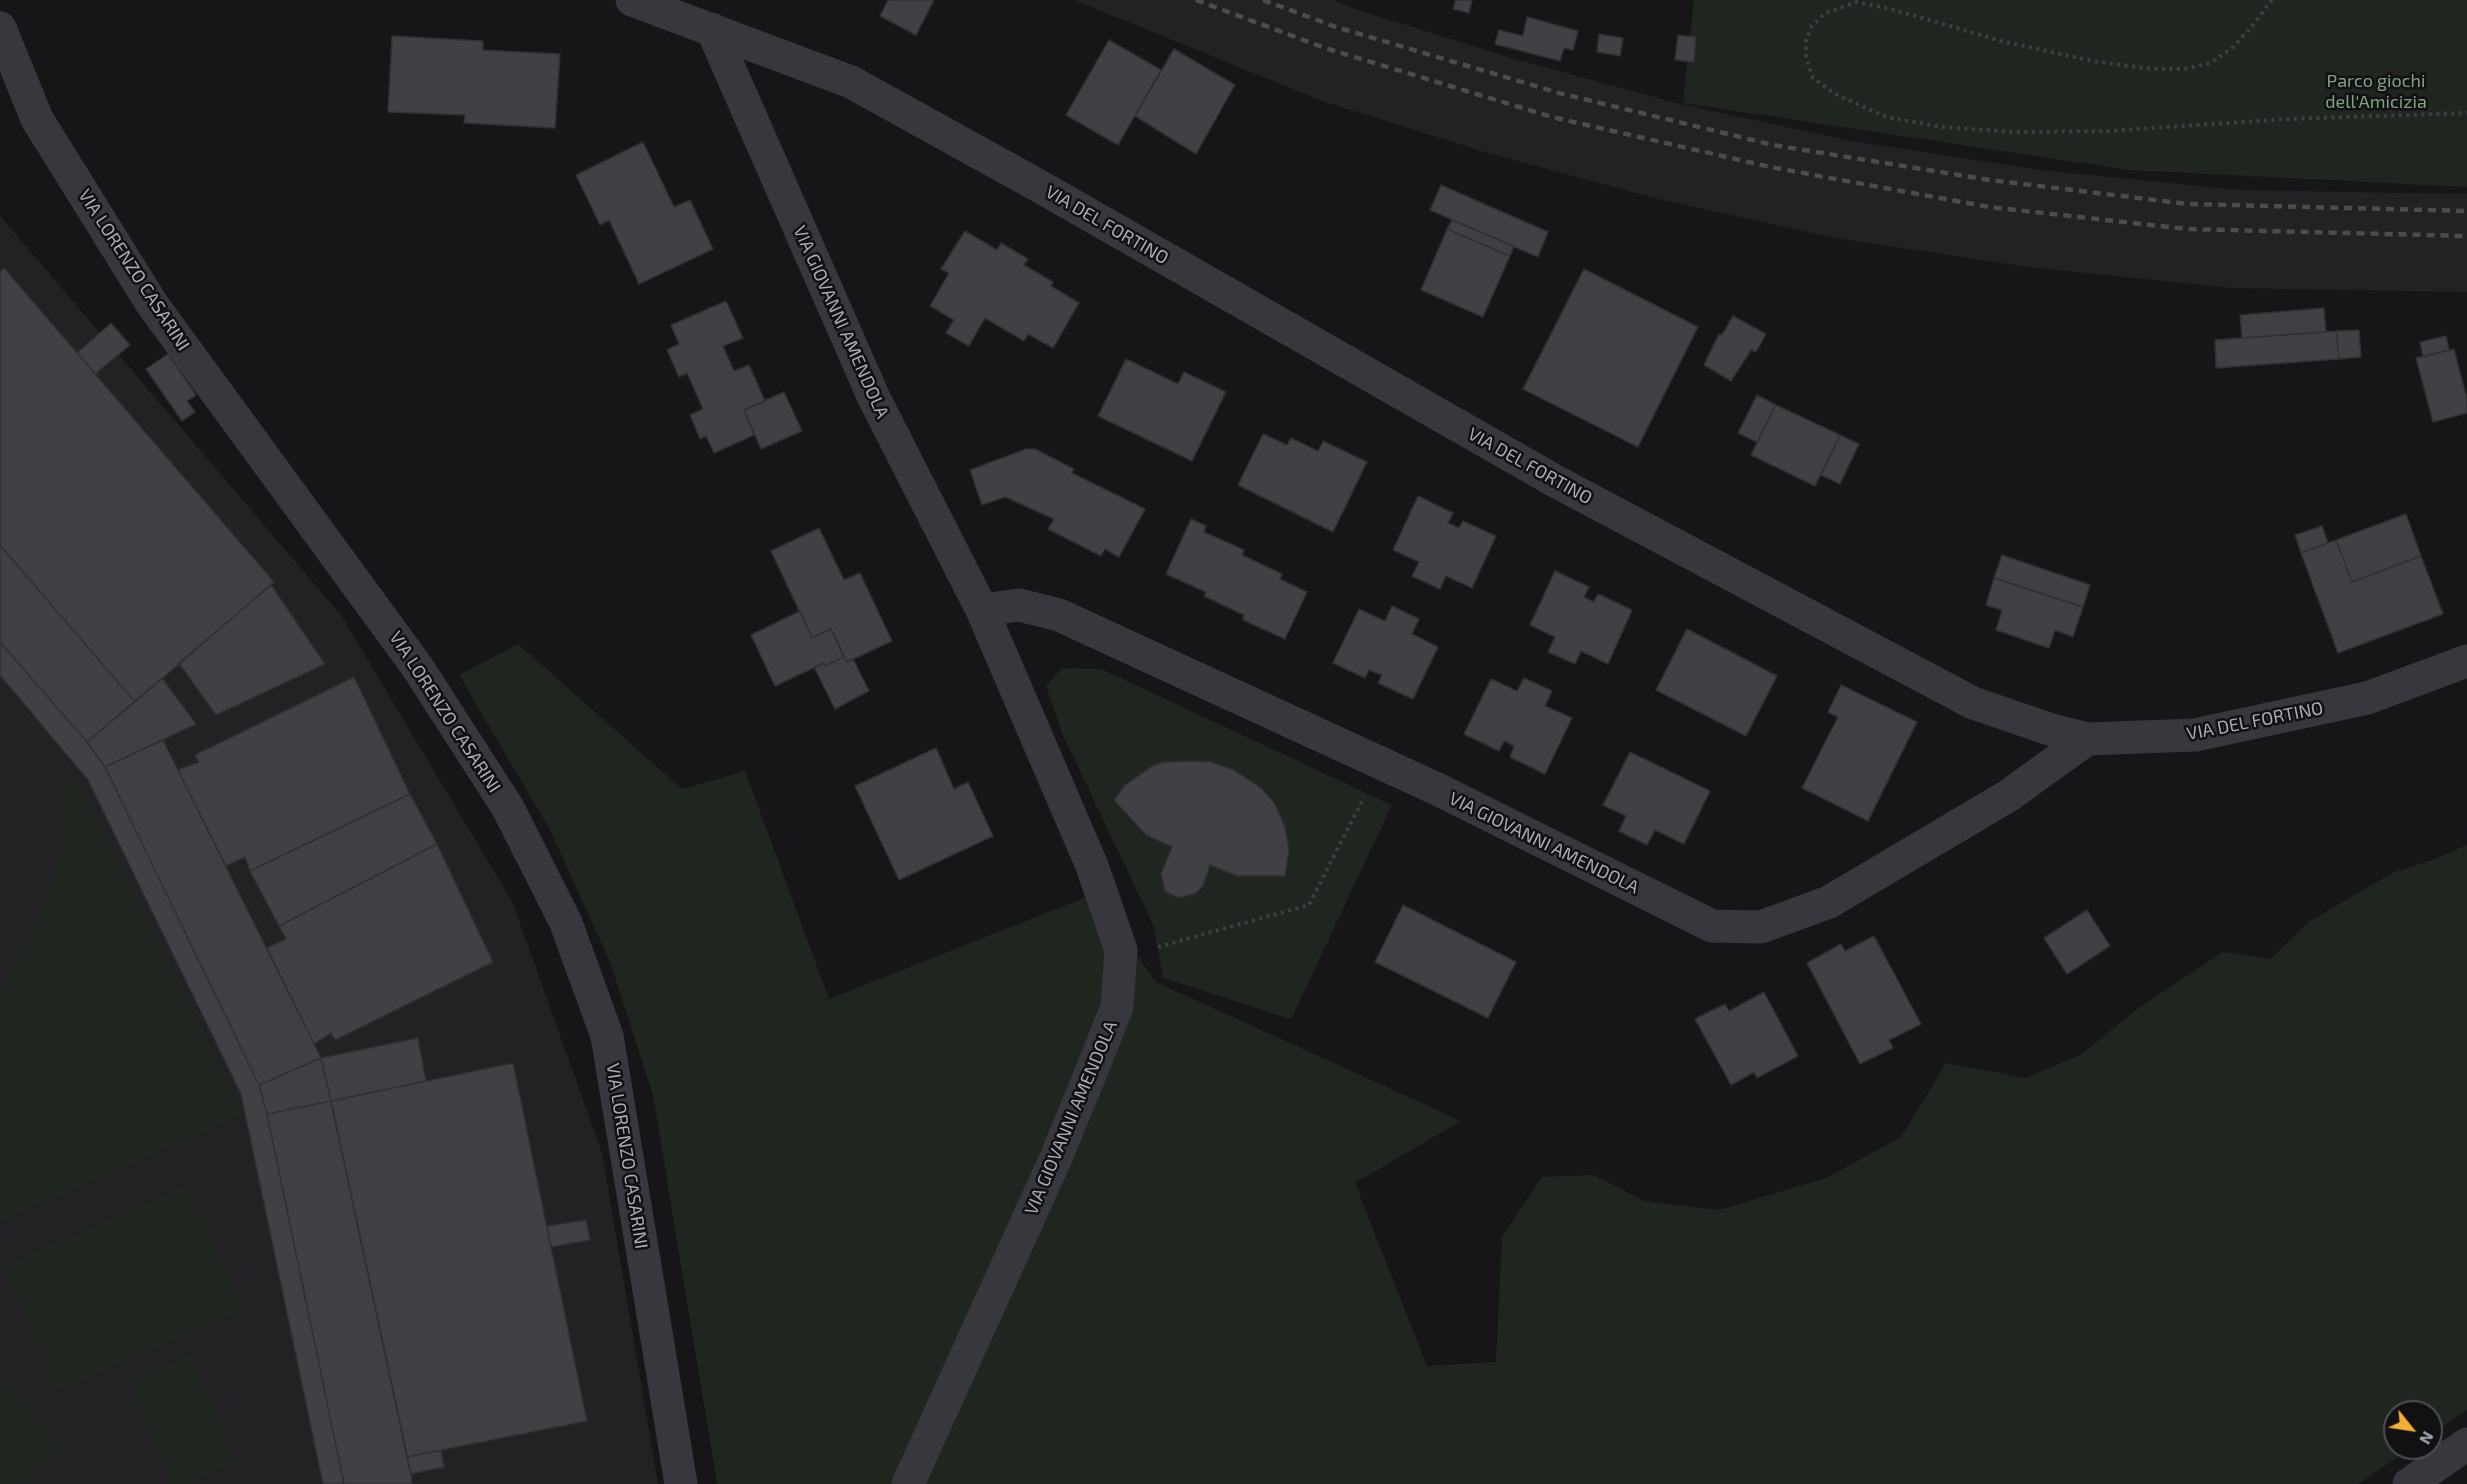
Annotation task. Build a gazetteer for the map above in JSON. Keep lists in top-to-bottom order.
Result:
{
  "streets": {
    "street": ["VIA DEL FORTINO", "VIA LORENZO CASARINI", "VIA GIOVANNI AMENDOLA"]
  },
  "crossings": [
    ["VIA DEL FORTINO", "VIA GIOVANNI AMENDOLA"]
  ],
  "parks": ["Parco giochi dell'Amicizia"],
  "north": "bottom right"
}
